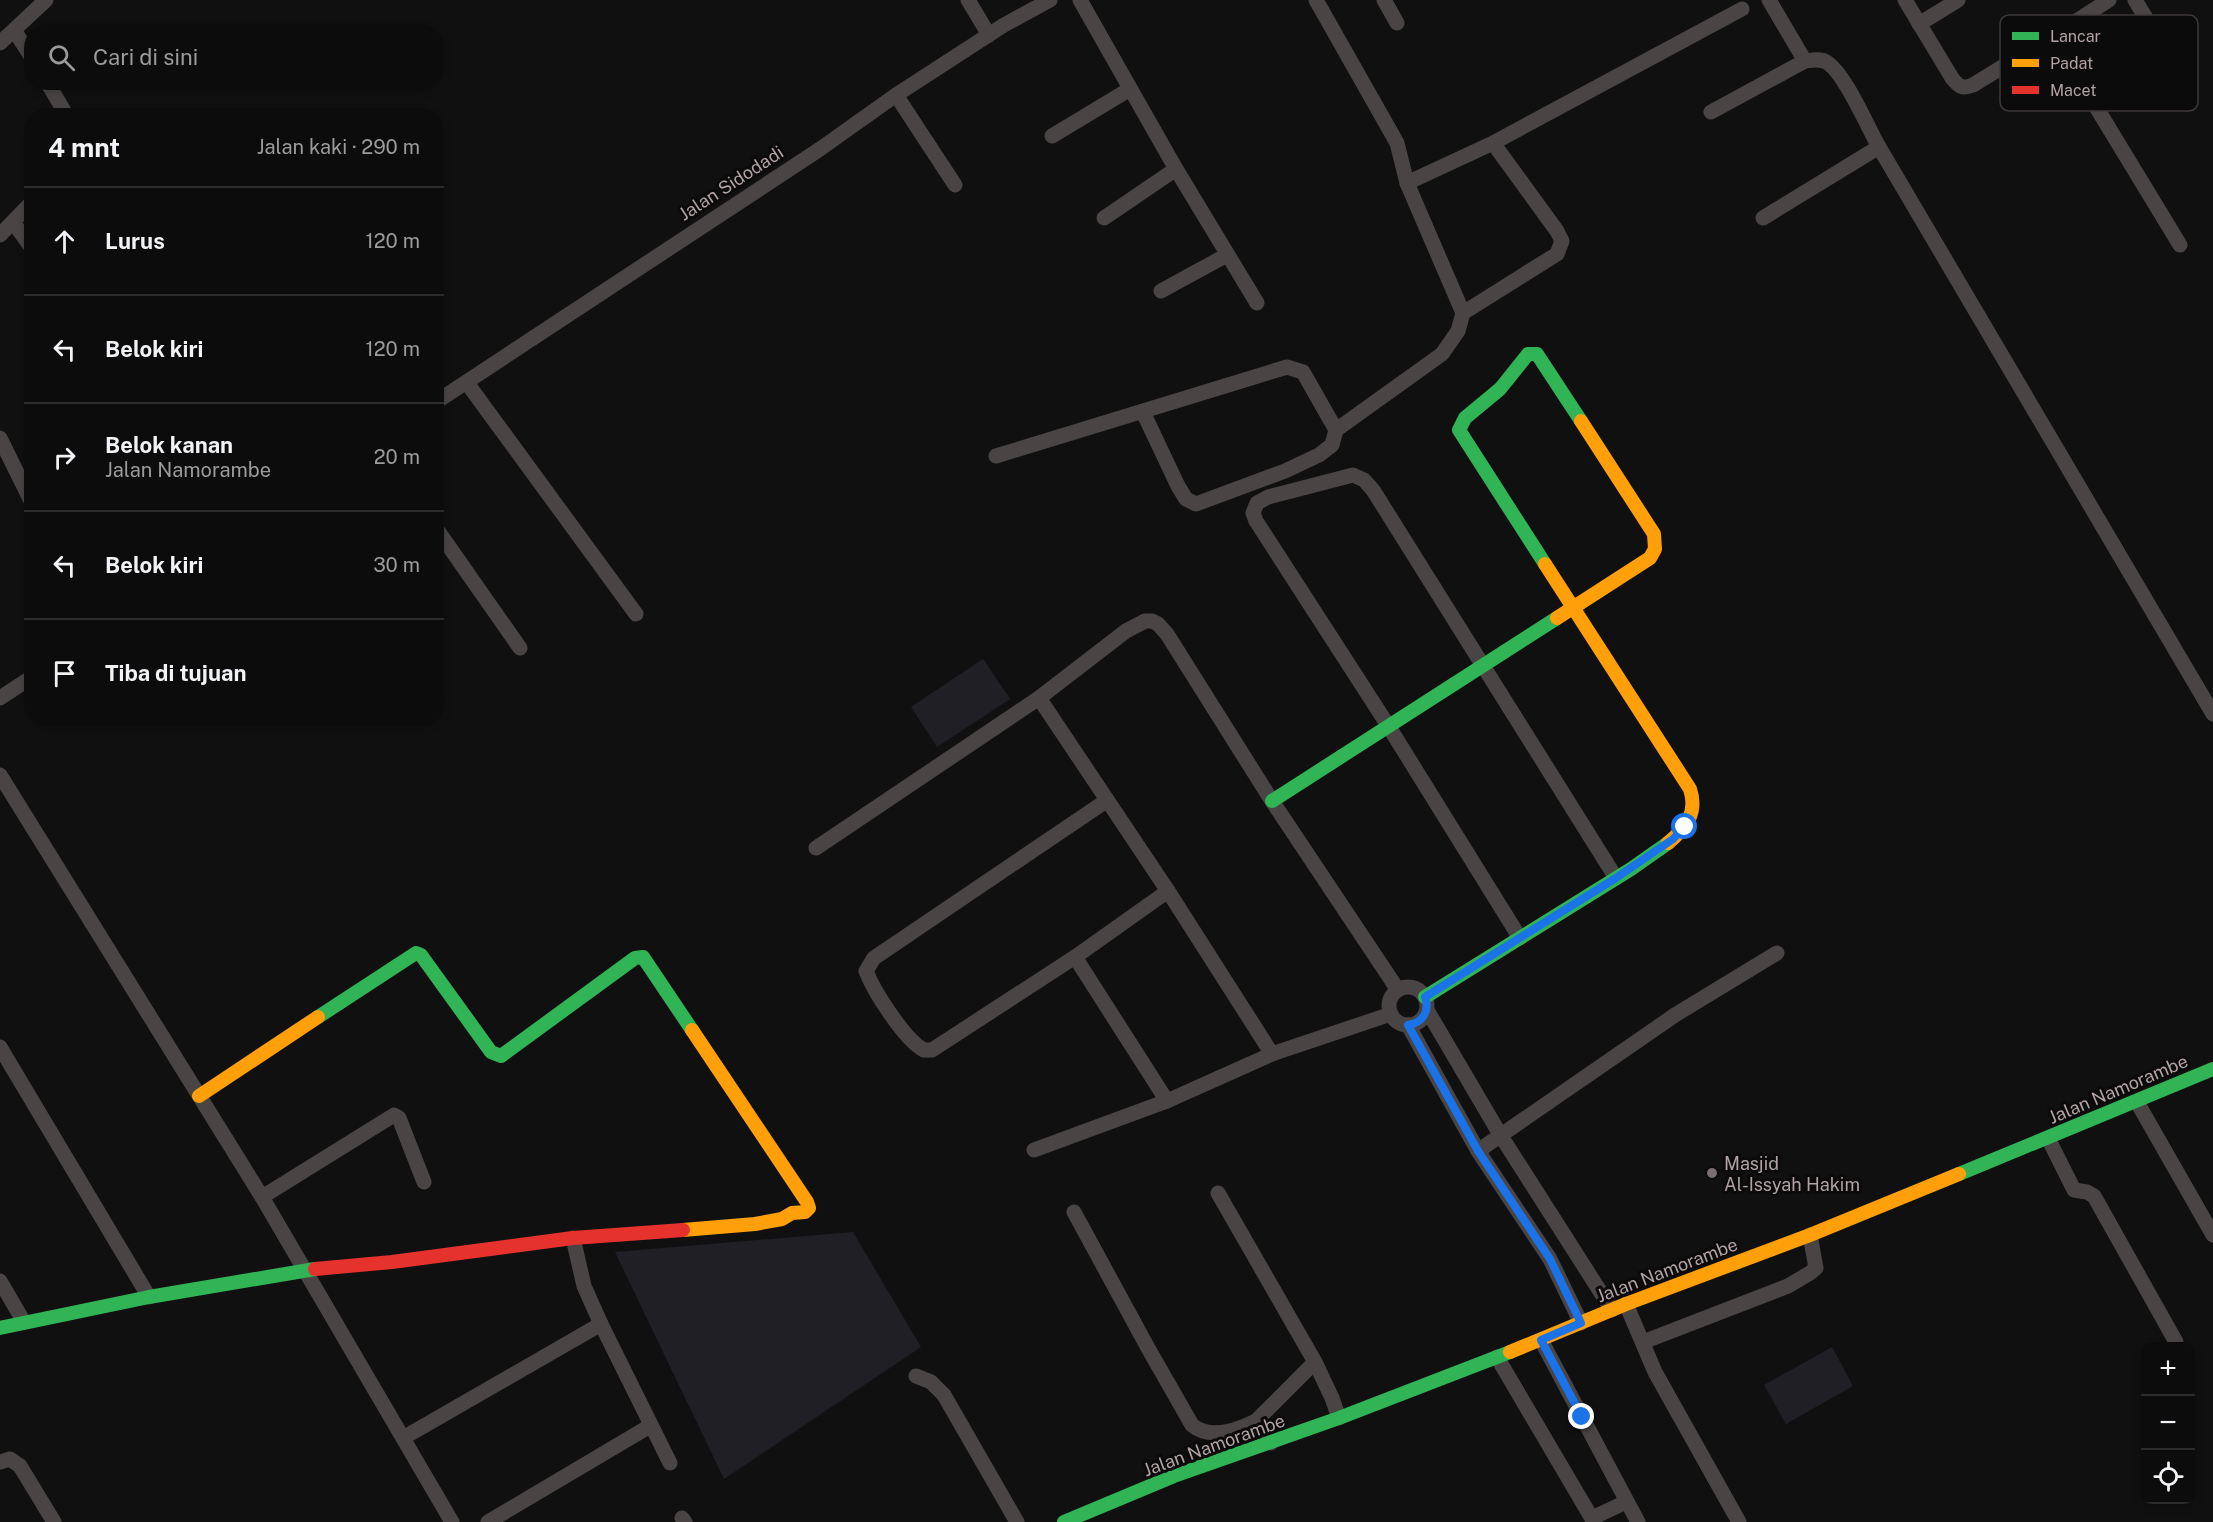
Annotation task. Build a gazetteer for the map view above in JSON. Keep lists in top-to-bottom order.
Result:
{
  "streets": {
    "street": ["Jalan Sidodadi", "Jalan Namorambe"]
  },
  "places": ["Masjid Al-Issyah Hakim"],
  "legend": ["Lancar", "Padat", "Macet"],
  "page": {
    "search": "Cari di sini",
    "heading": ["4 mnt", "Jalan kaki · 290 m"],
    "list": [
      ["Lurus", "120 m"],
      ["Belok kiri", "120 m"],
      ["Belok kanan", "Jalan Namorambe", "20 m"],
      ["Belok kiri", "30 m"],
      "Tiba di tujuan"
    ],
    "map_buttons": ["+", "−"]
  }
}
